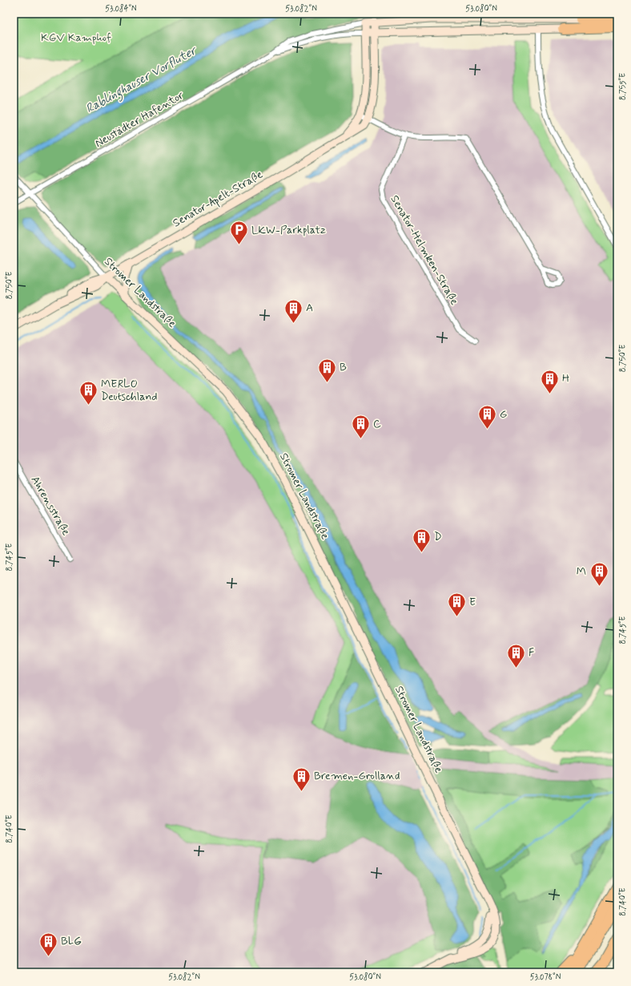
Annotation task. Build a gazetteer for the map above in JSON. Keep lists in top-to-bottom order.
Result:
{
  "streets": {
    "street": [
      "Neustädter Hafentor",
      "Senator-Apelt-Straße",
      "Senator-Helmken-Straße",
      "Stromer Landstraße",
      "Ahrensstraße"
    ]
  },
  "crossings": [
    ["Neustädter Hafentor", "Senator-Apelt-Straße"],
    ["Neustädter Hafentor", "Stromer Landstraße"],
    ["Senator-Apelt-Straße", "Stromer Landstraße"]
  ],
  "water": ["Rablinghauser Vorfluter"],
  "parks": ["KGV Kamphof"],
  "places": {
    "parking": ["LKW-Parkplatz"],
    "building": [
      "A",
      "B",
      "H",
      "MERLO Deutschland",
      "G",
      "C",
      "D",
      "M",
      "E",
      "F",
      "Bremen-Grolland",
      "BLG"
    ]
  },
  "coordinates": [
    "53.084°N",
    "53.082°N",
    "53.080°N",
    "8.755°E",
    "8.750°E",
    "8.745°E",
    "8.740°E",
    "53.078°N"
  ]
}
